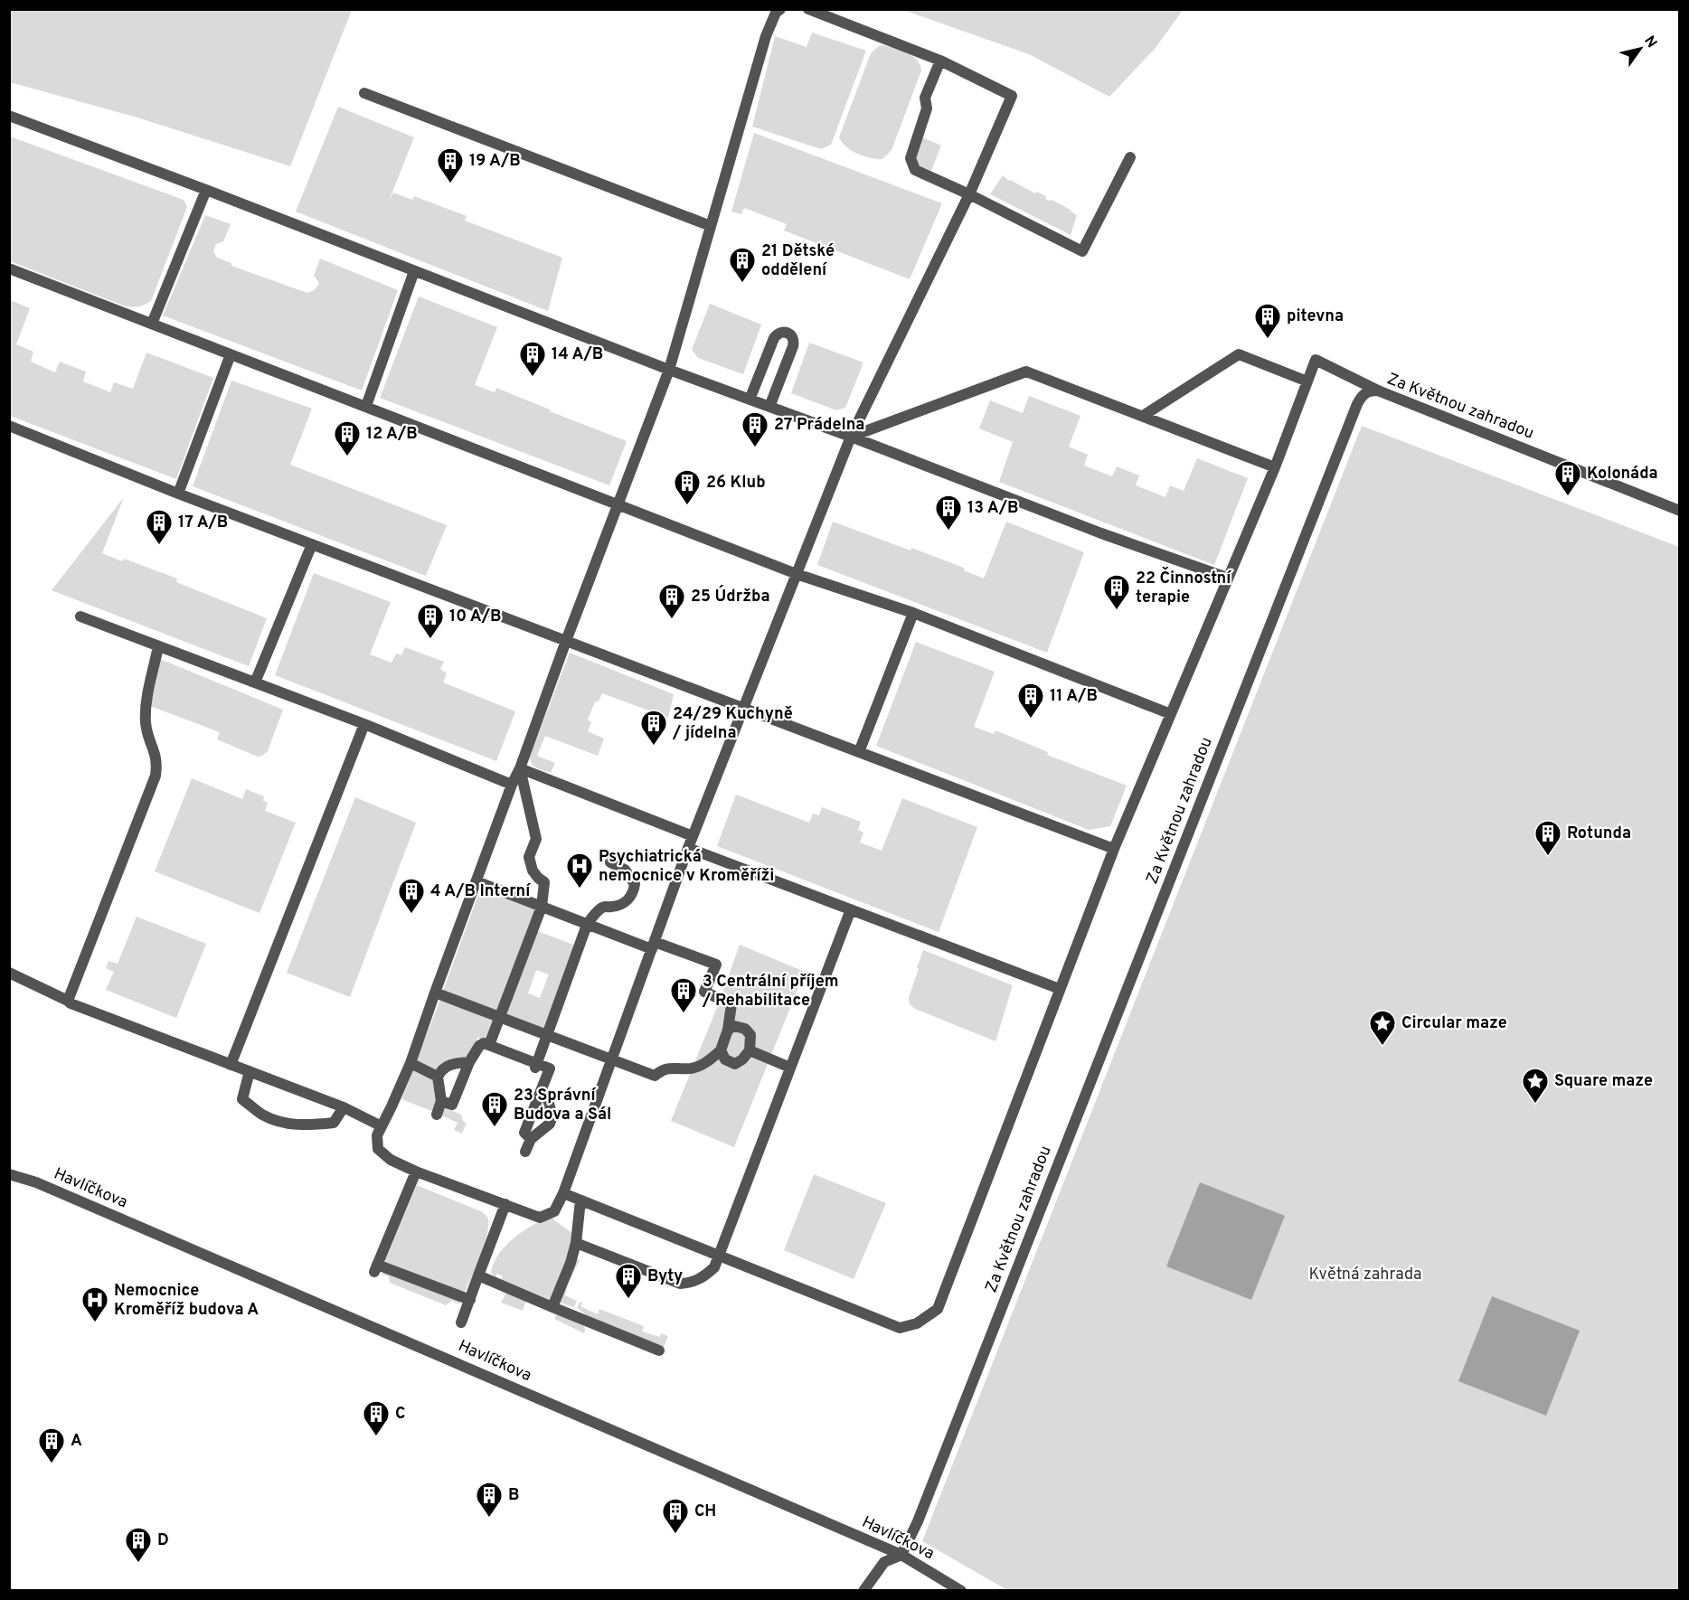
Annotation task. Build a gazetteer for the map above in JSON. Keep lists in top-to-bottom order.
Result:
{
  "streets": {
    "street": ["Za Květnou zahradou", "Havlíčkova"]
  },
  "crossings": [
    ["Za Květnou zahradou", "Havlíčkova"]
  ],
  "parks": ["Květná zahrada"],
  "places": {
    "building": [
      "19 A/B",
      "21 Dětské oddělení",
      "pitevna",
      "14 A/B",
      "27 Prádelna",
      "12 A/B",
      "Kolonáda",
      "26 Klub",
      "13 A/B",
      "17 A/B",
      "22 Činnostní terapie",
      "25 Údržba",
      "10 A/B",
      "11 A/B",
      "24/29 Kuchyně / jídelna",
      "Rotunda",
      "4 A/B Interní",
      "3 Centrální příjem / Rehabilitace",
      "23 Správní Budova a Sál",
      "Byty",
      "C",
      "A",
      "B",
      "CH",
      "D"
    ],
    "hospital": ["Psychiatrická nemocnice v Kroměříži", "Nemocnice Kroměříž budova A"],
    "place": ["Circular maze", "Square maze"]
  },
  "north": "top right"
}
